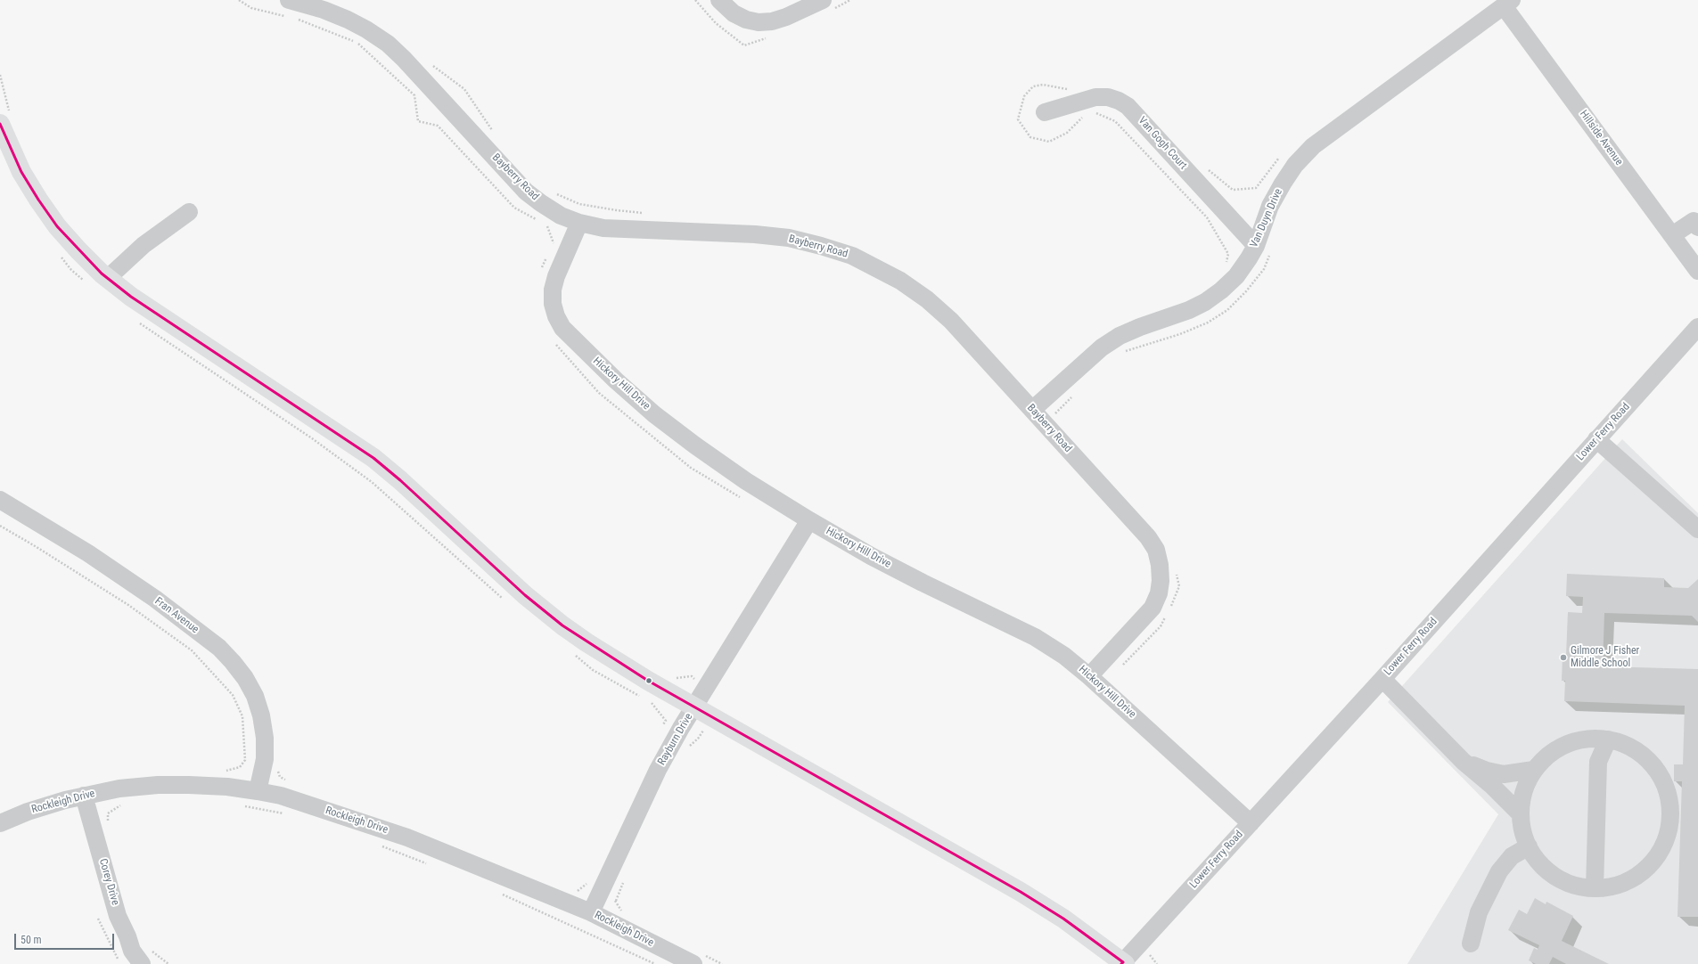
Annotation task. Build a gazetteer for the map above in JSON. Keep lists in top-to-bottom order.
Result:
{
  "streets": {
    "street": [
      "Hillside Avenue",
      "Van Gogh Court",
      "Bayberry Road",
      "Van Duyn Drive",
      "Hickory Hill Drive",
      "Lower Ferry Road",
      "Fran Avenue",
      "Rayburn Drive",
      "Rockleigh Drive",
      "Corey Drive"
    ]
  },
  "crossings": [
    ["Hillside Avenue", "Van Duyn Drive"],
    ["Van Gogh Court", "Van Duyn Drive"],
    ["Bayberry Road", "Van Duyn Drive"],
    ["Bayberry Road", "Hickory Hill Drive"],
    ["Hickory Hill Drive", "Lower Ferry Road"],
    ["Hickory Hill Drive", "Rayburn Drive"],
    ["Fran Avenue", "Rockleigh Drive"],
    ["Rayburn Drive", "Rockleigh Drive"],
    ["Rockleigh Drive", "Corey Drive"]
  ],
  "places": ["Gilmore J Fisher Middle School"],
  "scale_bar": "50 m"
}
